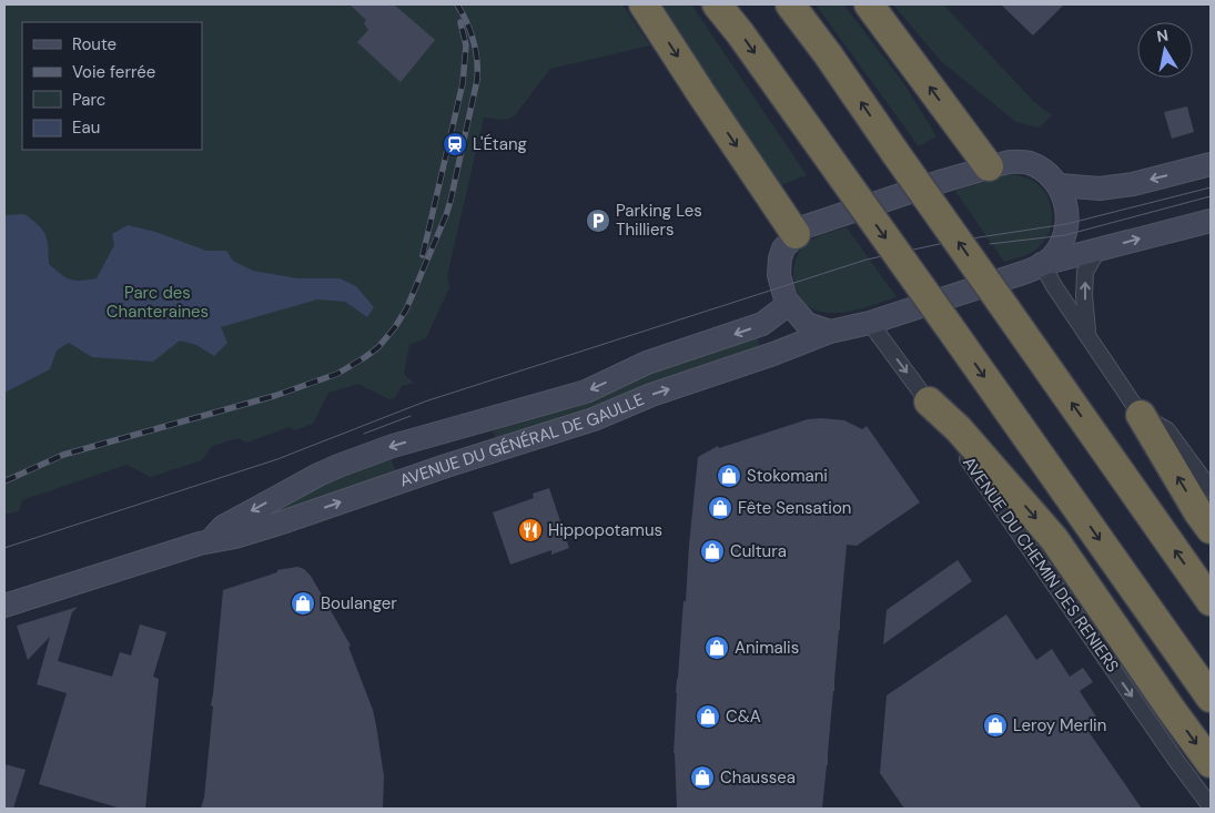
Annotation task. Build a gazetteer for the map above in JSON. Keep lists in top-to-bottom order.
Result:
{
  "streets": {
    "main road": ["AVENUE DU GÉNÉRAL DE GAULLE"],
    "street": ["AVENUE DU CHEMIN DES RENIERS"]
  },
  "crossings": [
    ["AVENUE DU GÉNÉRAL DE GAULLE", "AVENUE DU CHEMIN DES RENIERS"]
  ],
  "one_way": ["AVENUE DU CHEMIN DES RENIERS"],
  "parks": ["Parc des Chanteraines"],
  "places": {
    "station": ["L'Étang"],
    "parking": ["Parking Les Thilliers"],
    "shop": [
      "Stokomani",
      "Fête Sensation",
      "Cultura",
      "Boulanger",
      "Animalis",
      "C&A",
      "Leroy Merlin",
      "Chaussea"
    ],
    "restaurant": ["Hippopotamus"]
  },
  "legend": [
    "Route",
    "Voie ferrée",
    "Parc",
    "Eau"
  ],
  "north": "top"
}
